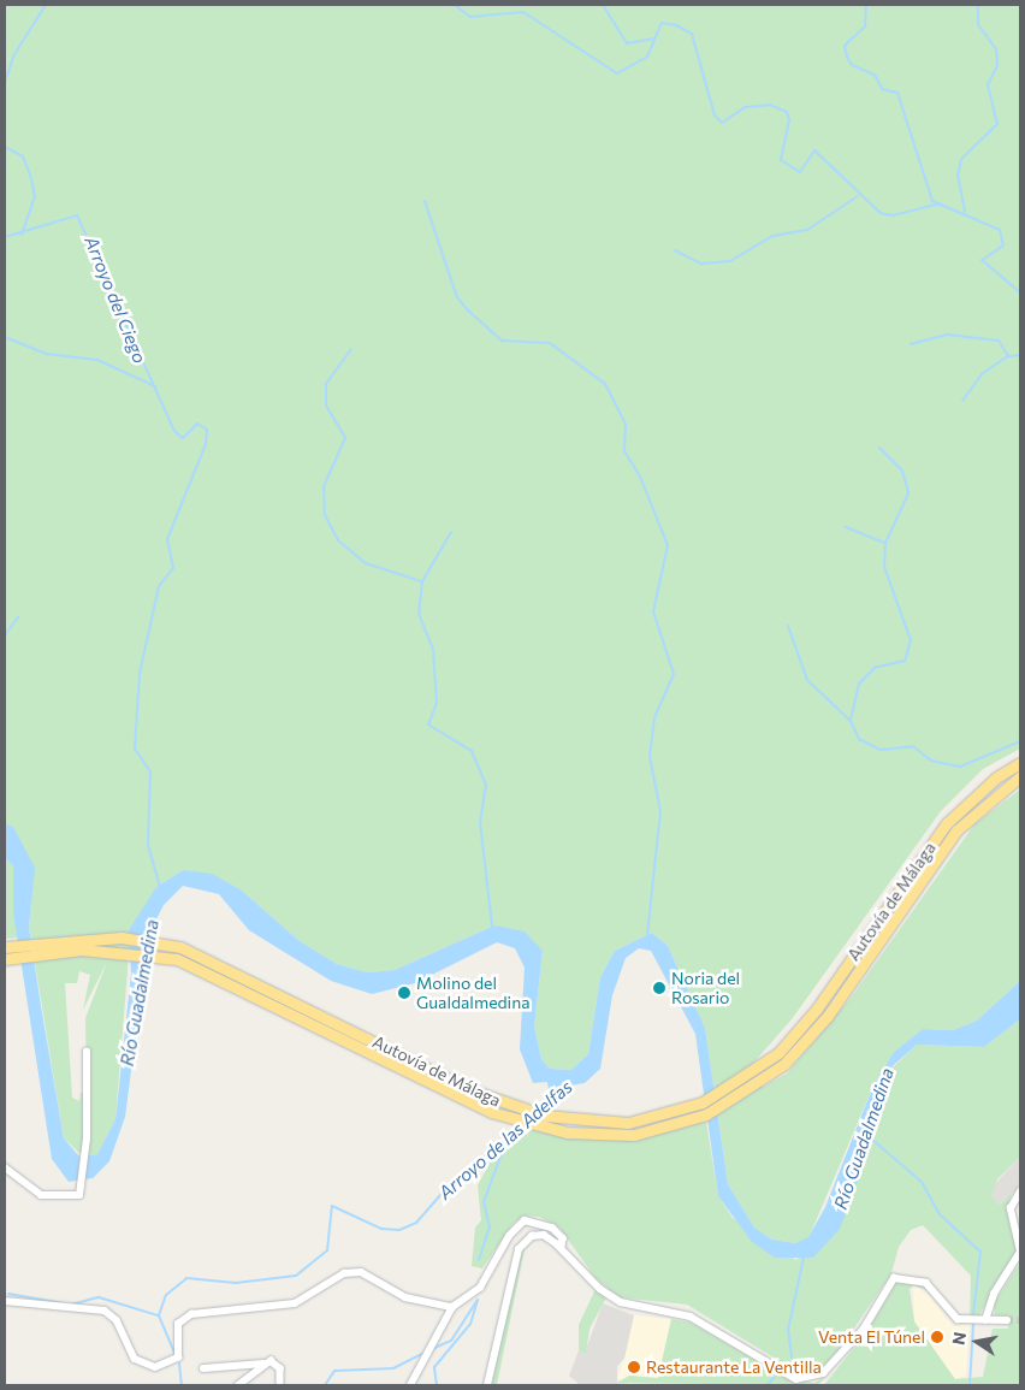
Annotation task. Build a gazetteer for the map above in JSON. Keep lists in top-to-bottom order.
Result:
{
  "streets": {
    "highway": ["Autovía de Málaga"]
  },
  "water": ["Arroyo del Ciego", "Río Guadalmedina", "Arroyo de las Adelfas"],
  "places": [
    "Noria del Rosario",
    "Molino del Gualdalmedina",
    "Venta El Túnel",
    "Restaurante La Ventilla"
  ],
  "north": "left"
}
